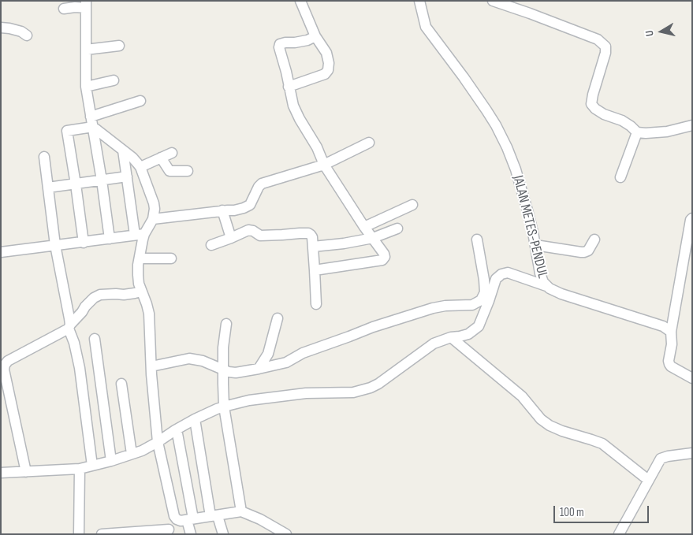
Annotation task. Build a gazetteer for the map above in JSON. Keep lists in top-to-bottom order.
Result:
{
  "streets": {
    "street": ["JALAN METES-PENDUL"]
  },
  "scale_bar": "100 m",
  "north": "left"
}
